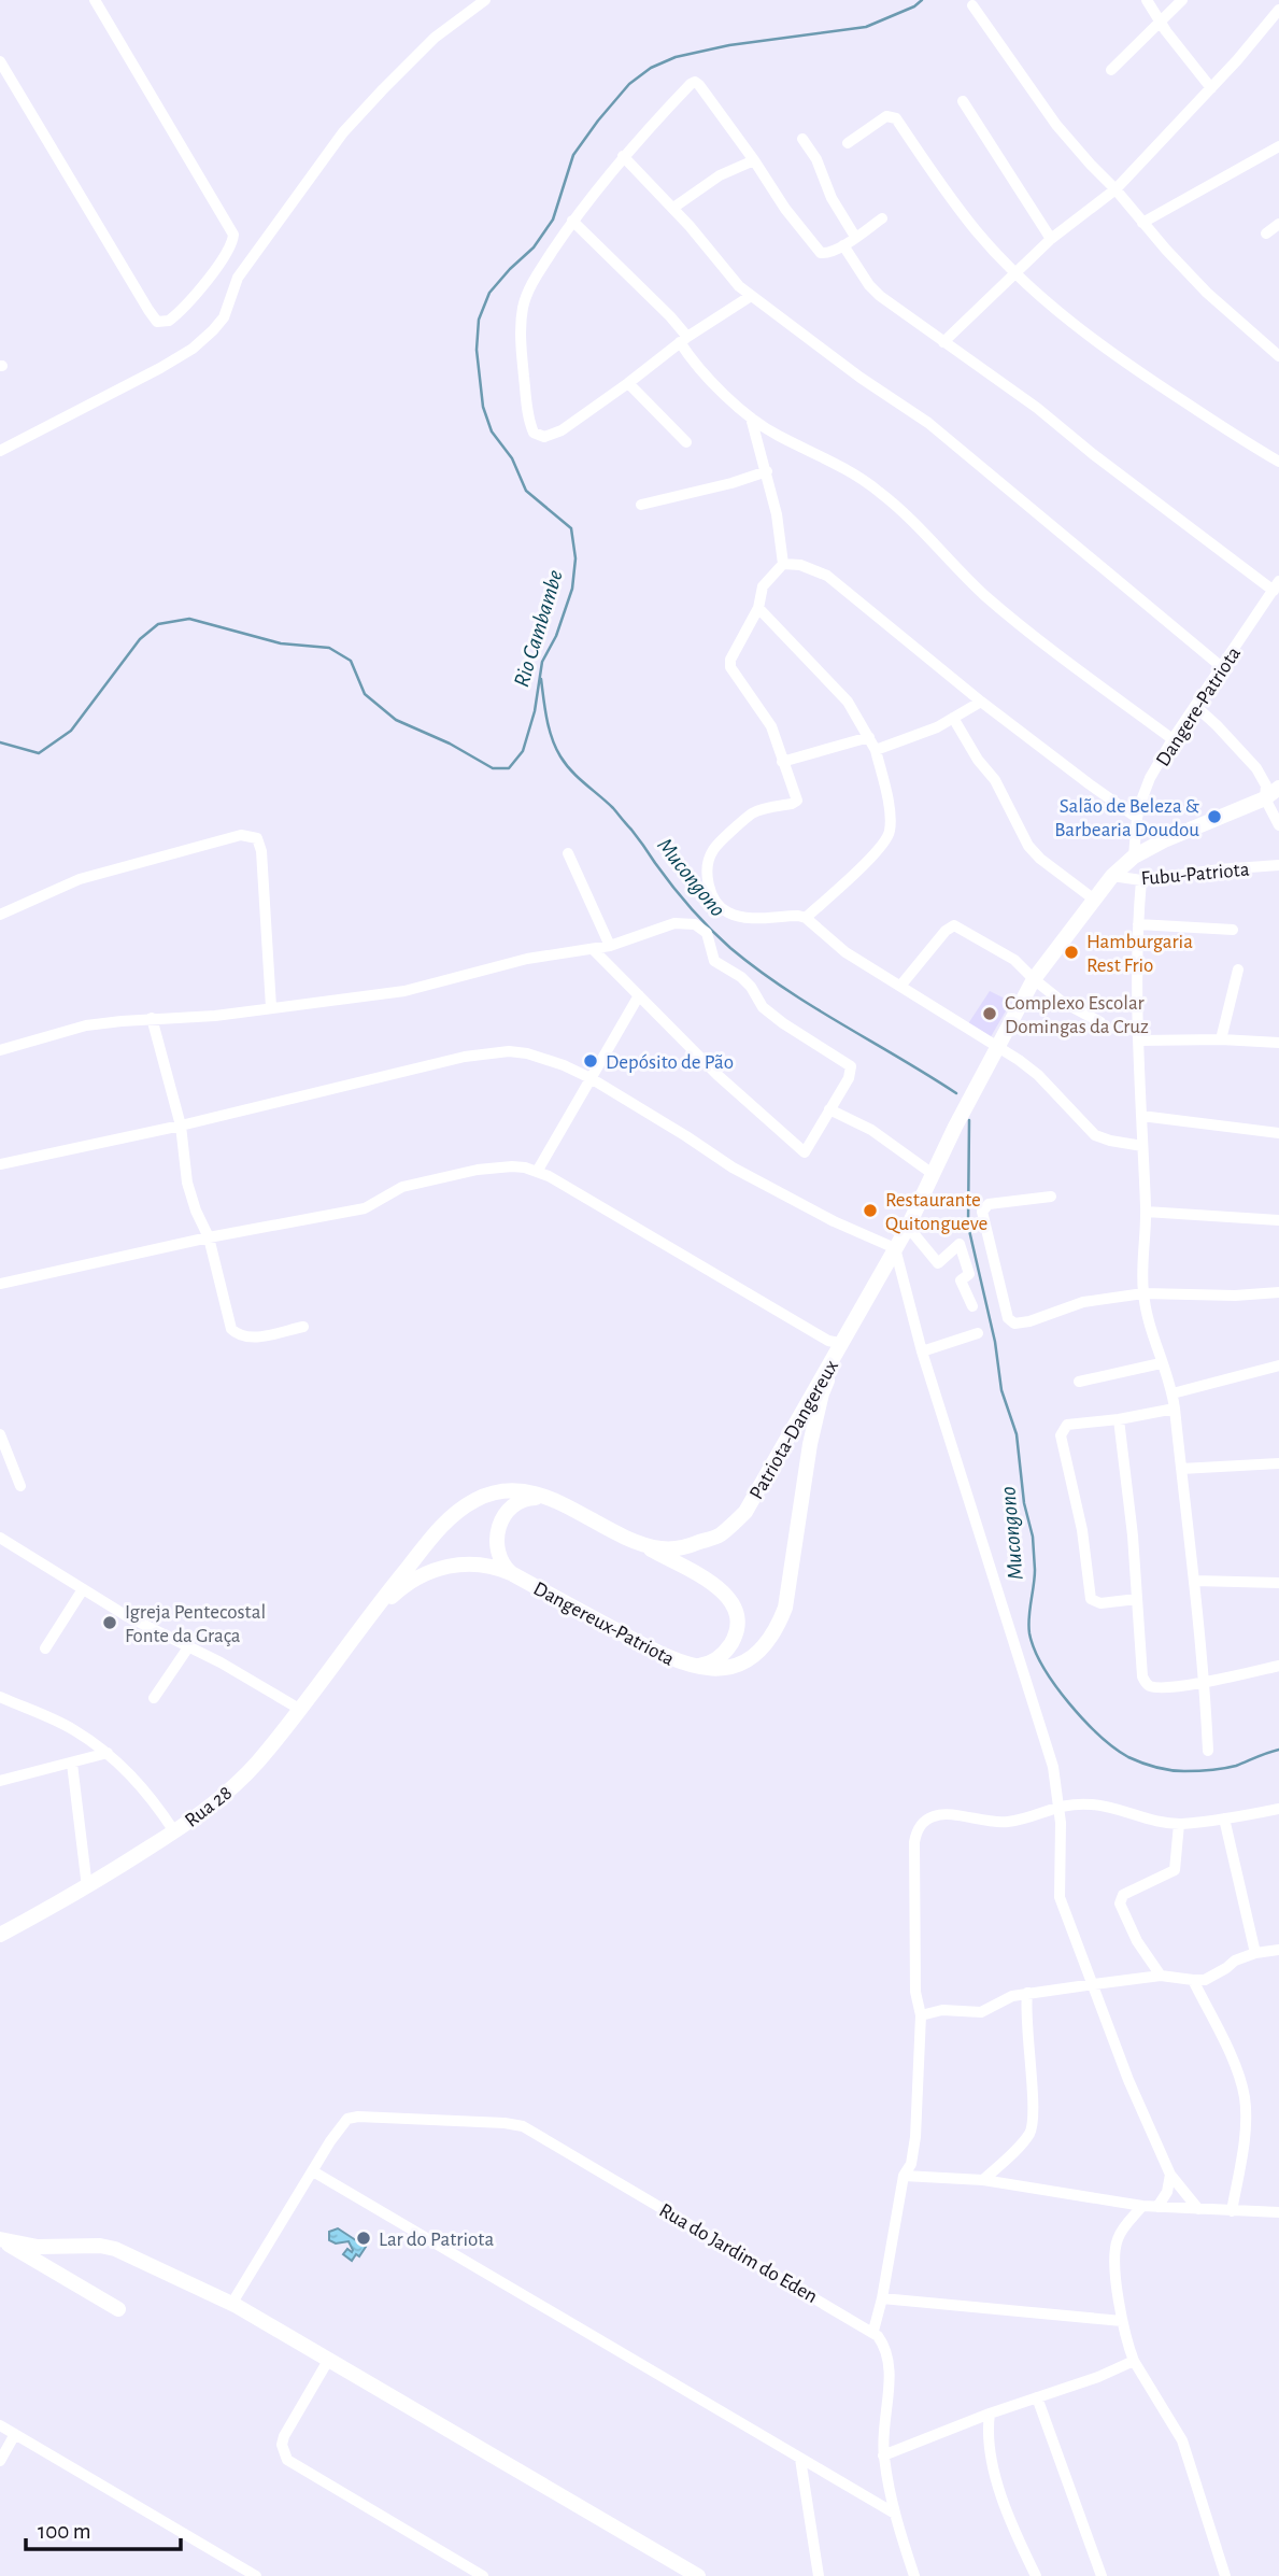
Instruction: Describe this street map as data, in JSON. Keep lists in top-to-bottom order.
{
  "streets": {
    "street": [
      "Dangere-Patriota",
      "Fubu-Patriota",
      "Patriota-Dangereux",
      "Dangereux-Patriota",
      "Rua 28",
      "Rua do Jardim do Eden"
    ]
  },
  "crossings": [
    ["Patriota-Dangereux", "Dangereux-Patriota"],
    ["Patriota-Dangereux", "Rua 28"],
    ["Dangereux-Patriota", "Rua 28"]
  ],
  "water": ["Rio Cambambe", "Mucongono"],
  "places": [
    "Salão de Beleza & Barbearia Doudou",
    "Hamburgaria Rest Frio",
    "Complexo Escolar Domingas da Cruz",
    "Depósito de Pão",
    "Restaurante Quitongueve",
    "Igreja Pentecostal Fonte da Graça",
    "Lar do Patriota"
  ],
  "scale_bar": "100 m"
}
